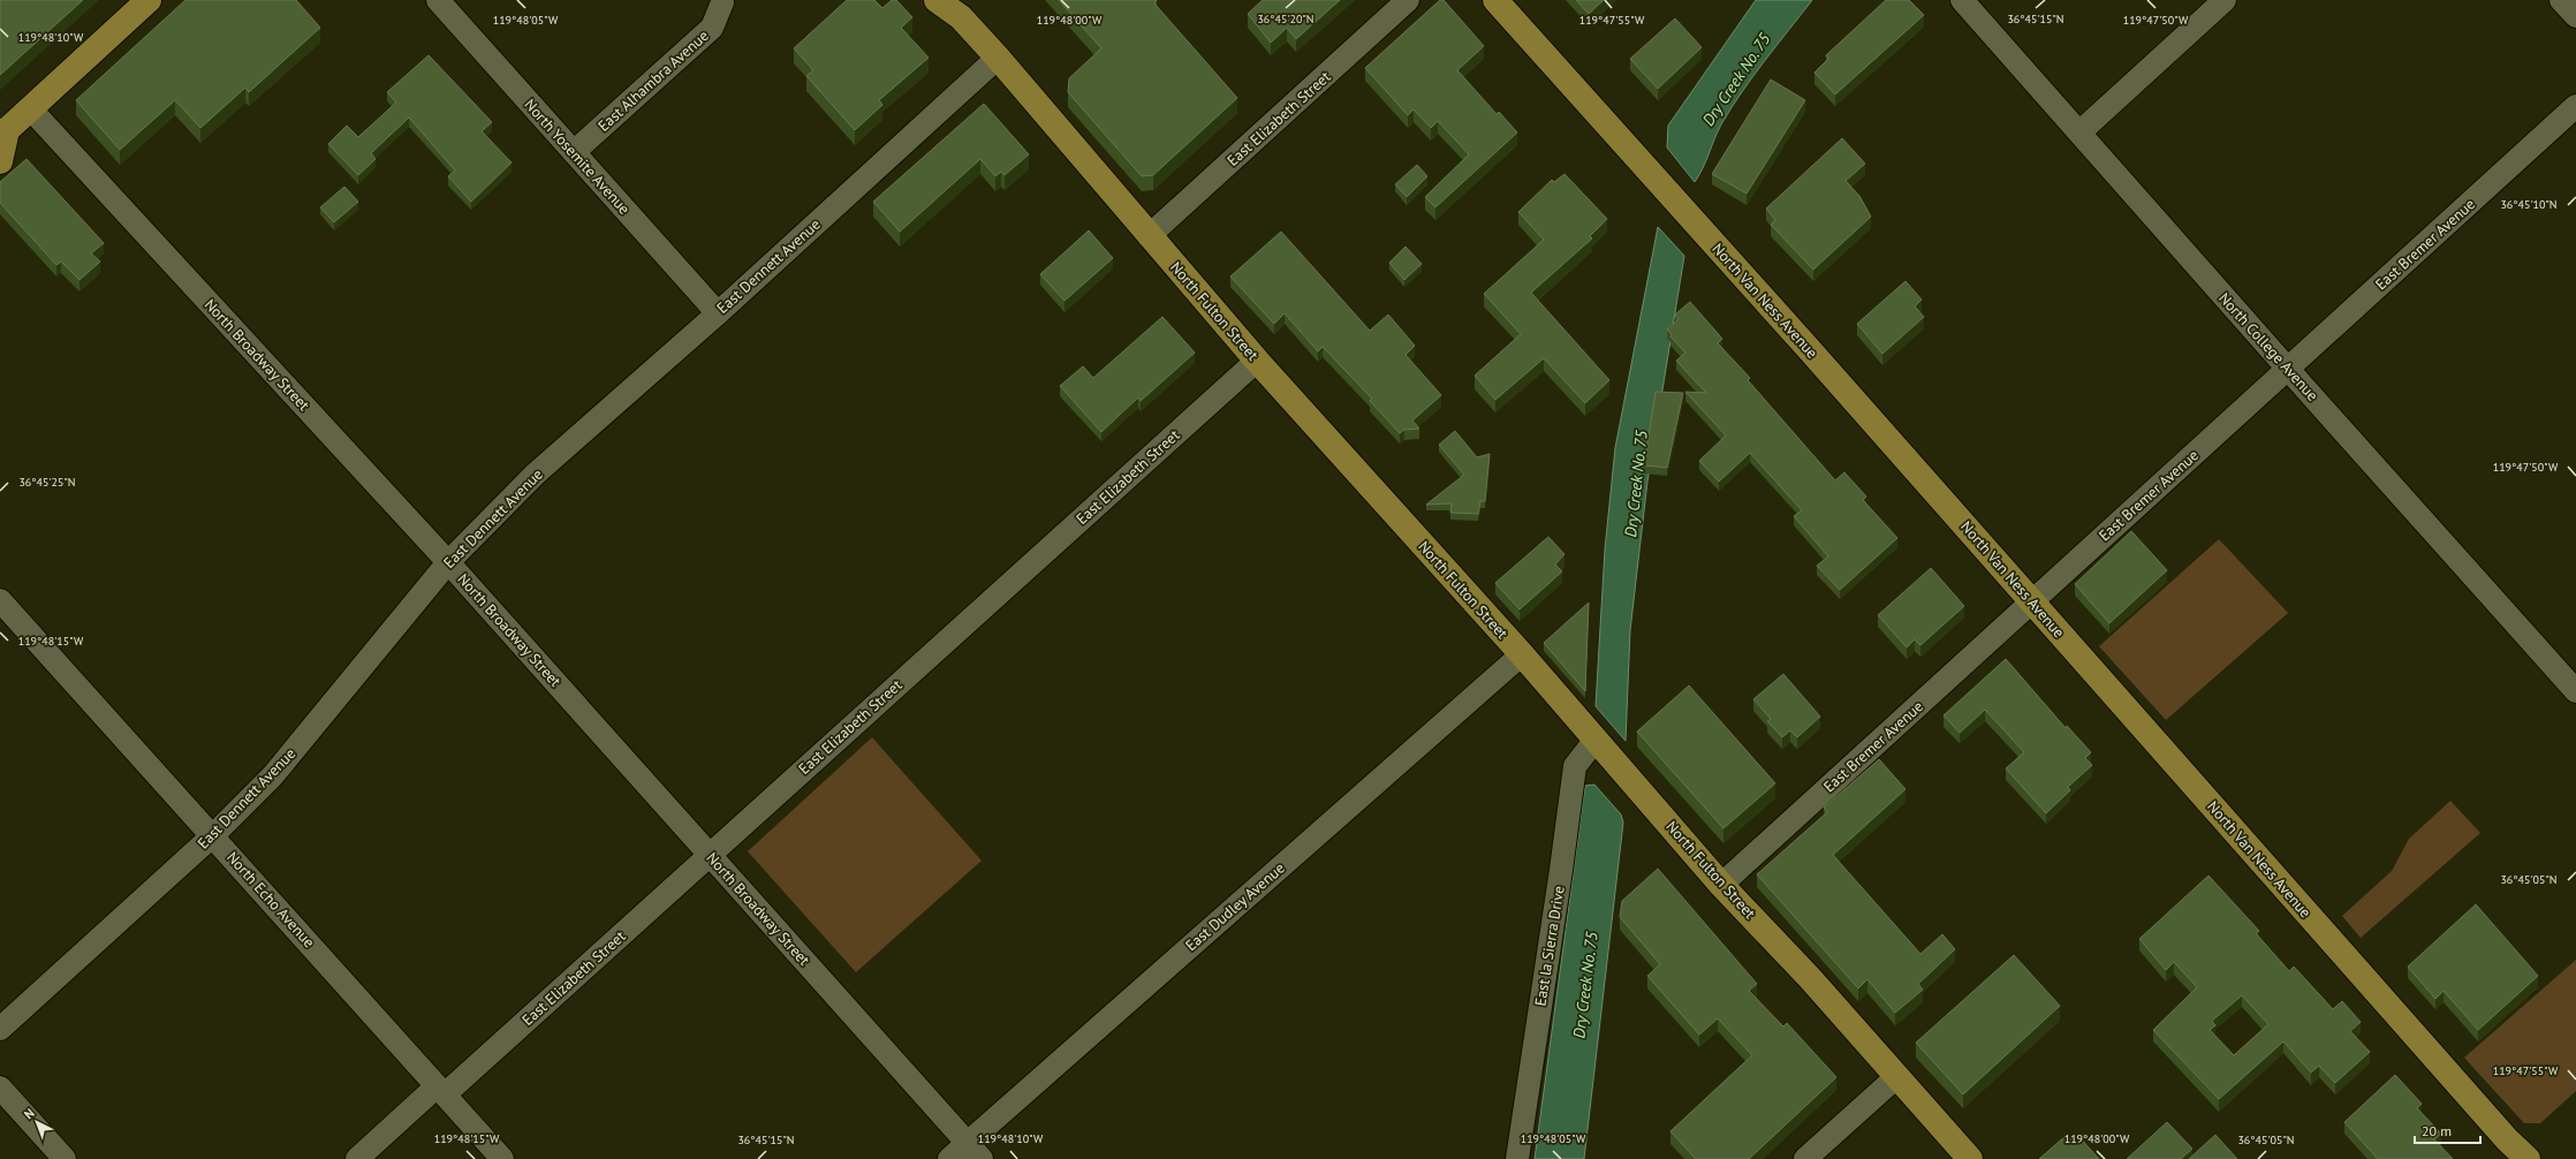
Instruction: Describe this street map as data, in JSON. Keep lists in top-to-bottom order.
{
  "streets": {
    "main road": ["North Van Ness Avenue", "North Fulton Street"],
    "street": [
      "East Alhambra Avenue",
      "East Elizabeth Street",
      "North Yosemite Avenue",
      "East Bremer Avenue",
      "East Dennett Avenue",
      "North College Avenue",
      "North Broadway Street",
      "North Echo Avenue",
      "East Dudley Avenue",
      "East la Sierra Drive"
    ]
  },
  "crossings": [
    ["East Alhambra Avenue", "North Yosemite Avenue"],
    ["East Elizabeth Street", "North Fulton Street"],
    ["East Elizabeth Street", "North Broadway Street"],
    ["East Elizabeth Street", "North Echo Avenue"],
    ["North Yosemite Avenue", "East Dennett Avenue"],
    ["East Bremer Avenue", "North Van Ness Avenue"],
    ["East Bremer Avenue", "North Fulton Street"],
    ["East Bremer Avenue", "North College Avenue"],
    ["East Dennett Avenue", "North Fulton Street"],
    ["East Dennett Avenue", "North Broadway Street"],
    ["East Dennett Avenue", "North Echo Avenue"],
    ["North Fulton Street", "East Dudley Avenue"],
    ["North Fulton Street", "East la Sierra Drive"],
    ["North Broadway Street", "East Dudley Avenue"]
  ],
  "water": ["Dry Creek No. 75"],
  "scale_bar": "20 m",
  "north": "top left",
  "coordinates": [
    "36°45'20\"N",
    "36°45'15\"N",
    "119°48'05\"W",
    "119°48'00\"W",
    "119°47'55\"W",
    "119°47'50\"W",
    "119°48'10\"W",
    "36°45'10\"N",
    "36°45'25\"N",
    "119°48'15\"W",
    "36°45'05\"N"
  ]
}
